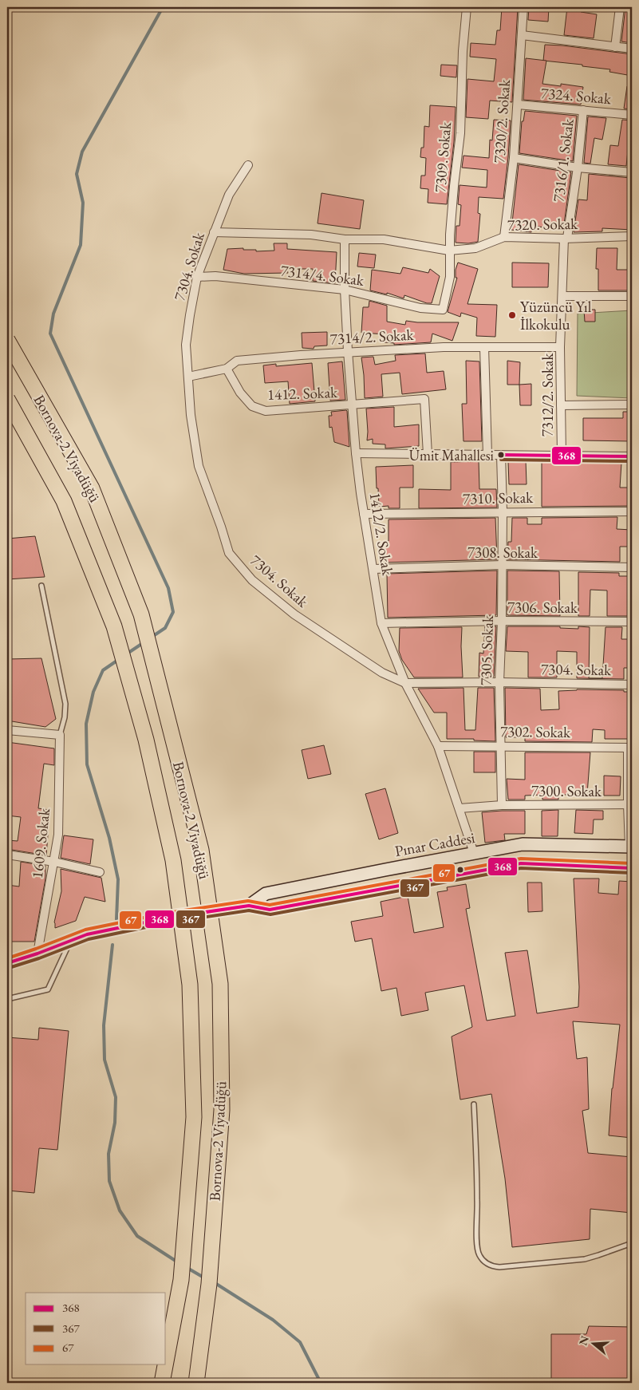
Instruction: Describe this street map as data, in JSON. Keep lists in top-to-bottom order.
{
  "streets": {
    "highway": ["Bornova-2 Viyadüğü"],
    "main road": ["Pınar Caddesi"],
    "street": [
      "7324. Sokak",
      "7320/2. Sokak",
      "7309. Sokak",
      "7316/1. Sokak",
      "7320. Sokak",
      "7304. Sokak",
      "7314/4. Sokak",
      "7314/2. Sokak",
      "1412. Sokak",
      "7312/2. Sokak",
      "7310. Sokak",
      "1412/2. Sokak",
      "7308. Sokak",
      "7306. Sokak",
      "7305. Sokak",
      "7302. Sokak",
      "7300. Sokak",
      "1609. Sokak"
    ]
  },
  "crossings": [
    ["7324. Sokak", "7320/2. Sokak"],
    ["7324. Sokak", "7316/1. Sokak"],
    ["7320/2. Sokak", "7320. Sokak"],
    ["7309. Sokak", "7320. Sokak"],
    ["7309. Sokak", "7314/4. Sokak"],
    ["7316/1. Sokak", "7320. Sokak"],
    ["7316/1. Sokak", "7312/2. Sokak"],
    ["7320. Sokak", "7312/2. Sokak"],
    ["7320. Sokak", "1412/2. Sokak"],
    ["7304. Sokak", "7314/4. Sokak"],
    ["7304. Sokak", "7314/2. Sokak"],
    ["7304. Sokak", "1412/2. Sokak"],
    ["7304. Sokak", "7305. Sokak"],
    ["7314/4. Sokak", "1412/2. Sokak"],
    ["7314/2. Sokak", "1412. Sokak"],
    ["7314/2. Sokak", "7312/2. Sokak"],
    ["7314/2. Sokak", "1412/2. Sokak"],
    ["1412. Sokak", "1412/2. Sokak"],
    ["7310. Sokak", "1412/2. Sokak"],
    ["7310. Sokak", "7305. Sokak"],
    ["1412/2. Sokak", "7308. Sokak"],
    ["1412/2. Sokak", "7306. Sokak"],
    ["1412/2. Sokak", "7302. Sokak"],
    ["1412/2. Sokak", "Pınar Caddesi"],
    ["7308. Sokak", "7305. Sokak"],
    ["7306. Sokak", "7305. Sokak"],
    ["7305. Sokak", "7302. Sokak"],
    ["7305. Sokak", "7300. Sokak"]
  ],
  "places": ["Yüzüncü Yıl İlkokulu", "Ümit Mahallesi"],
  "lines": ["transit line 368", "transit line 367", "transit line 67"],
  "legend": ["368", "367", "67"],
  "north": "left"
}
